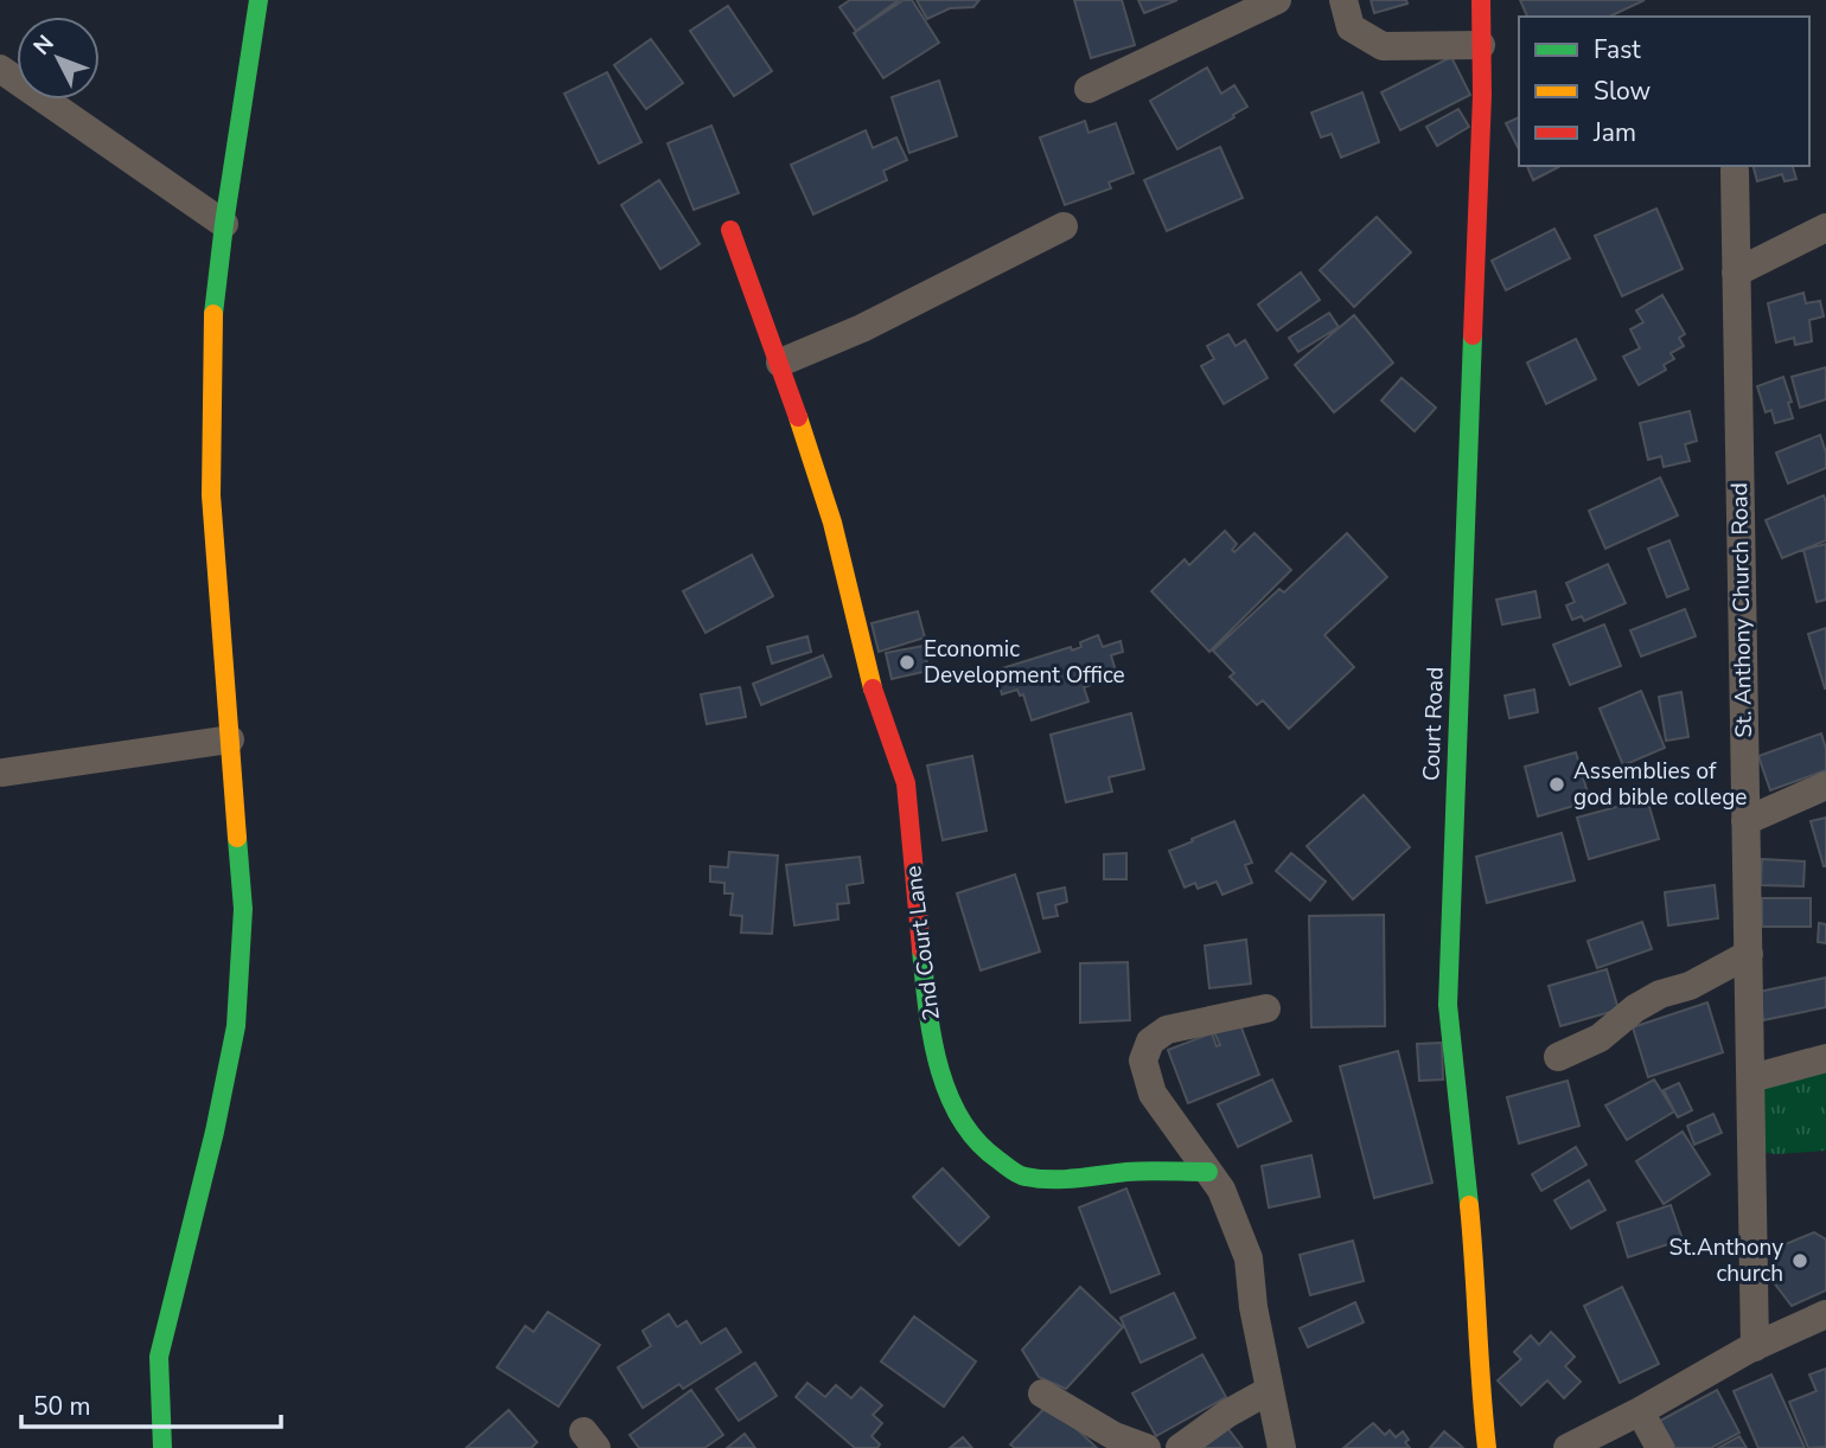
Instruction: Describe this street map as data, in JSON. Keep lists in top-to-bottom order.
{
  "streets": {
    "street": ["St. Anthony Church Road", "Court Road", "2nd Court Lane"]
  },
  "places": ["Economic Development Office", "Assemblies of god bible college", "St.Anthony church"],
  "legend": ["Fast", "Slow", "Jam"],
  "scale_bar": "50 m",
  "north": "top left"
}
